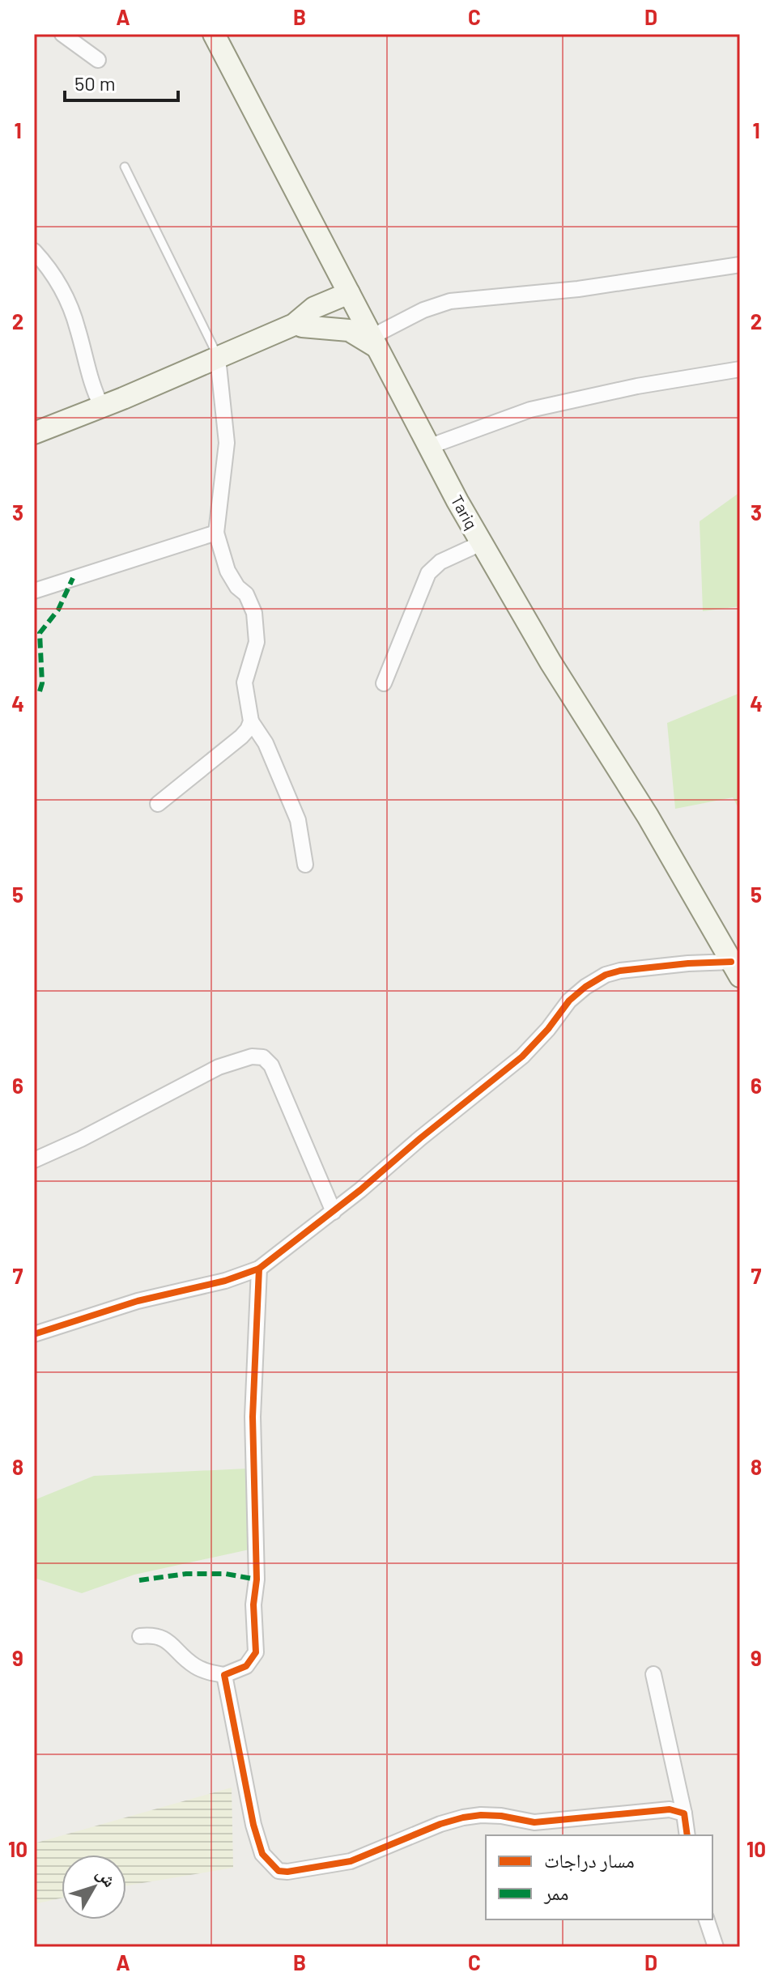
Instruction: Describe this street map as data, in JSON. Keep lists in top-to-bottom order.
{
  "streets": {
    "main road": ["Tariq"]
  },
  "legend": ["مسار دراجات", "ممر"],
  "scale_bar": "50 m",
  "north": "top right",
  "grid": {
    "columns": [
      "A",
      "B",
      "C",
      "D"
    ],
    "rows": [
      "1",
      "2",
      "3",
      "4",
      "5",
      "6",
      "7",
      "8",
      "9",
      "10"
    ]
  }
}
